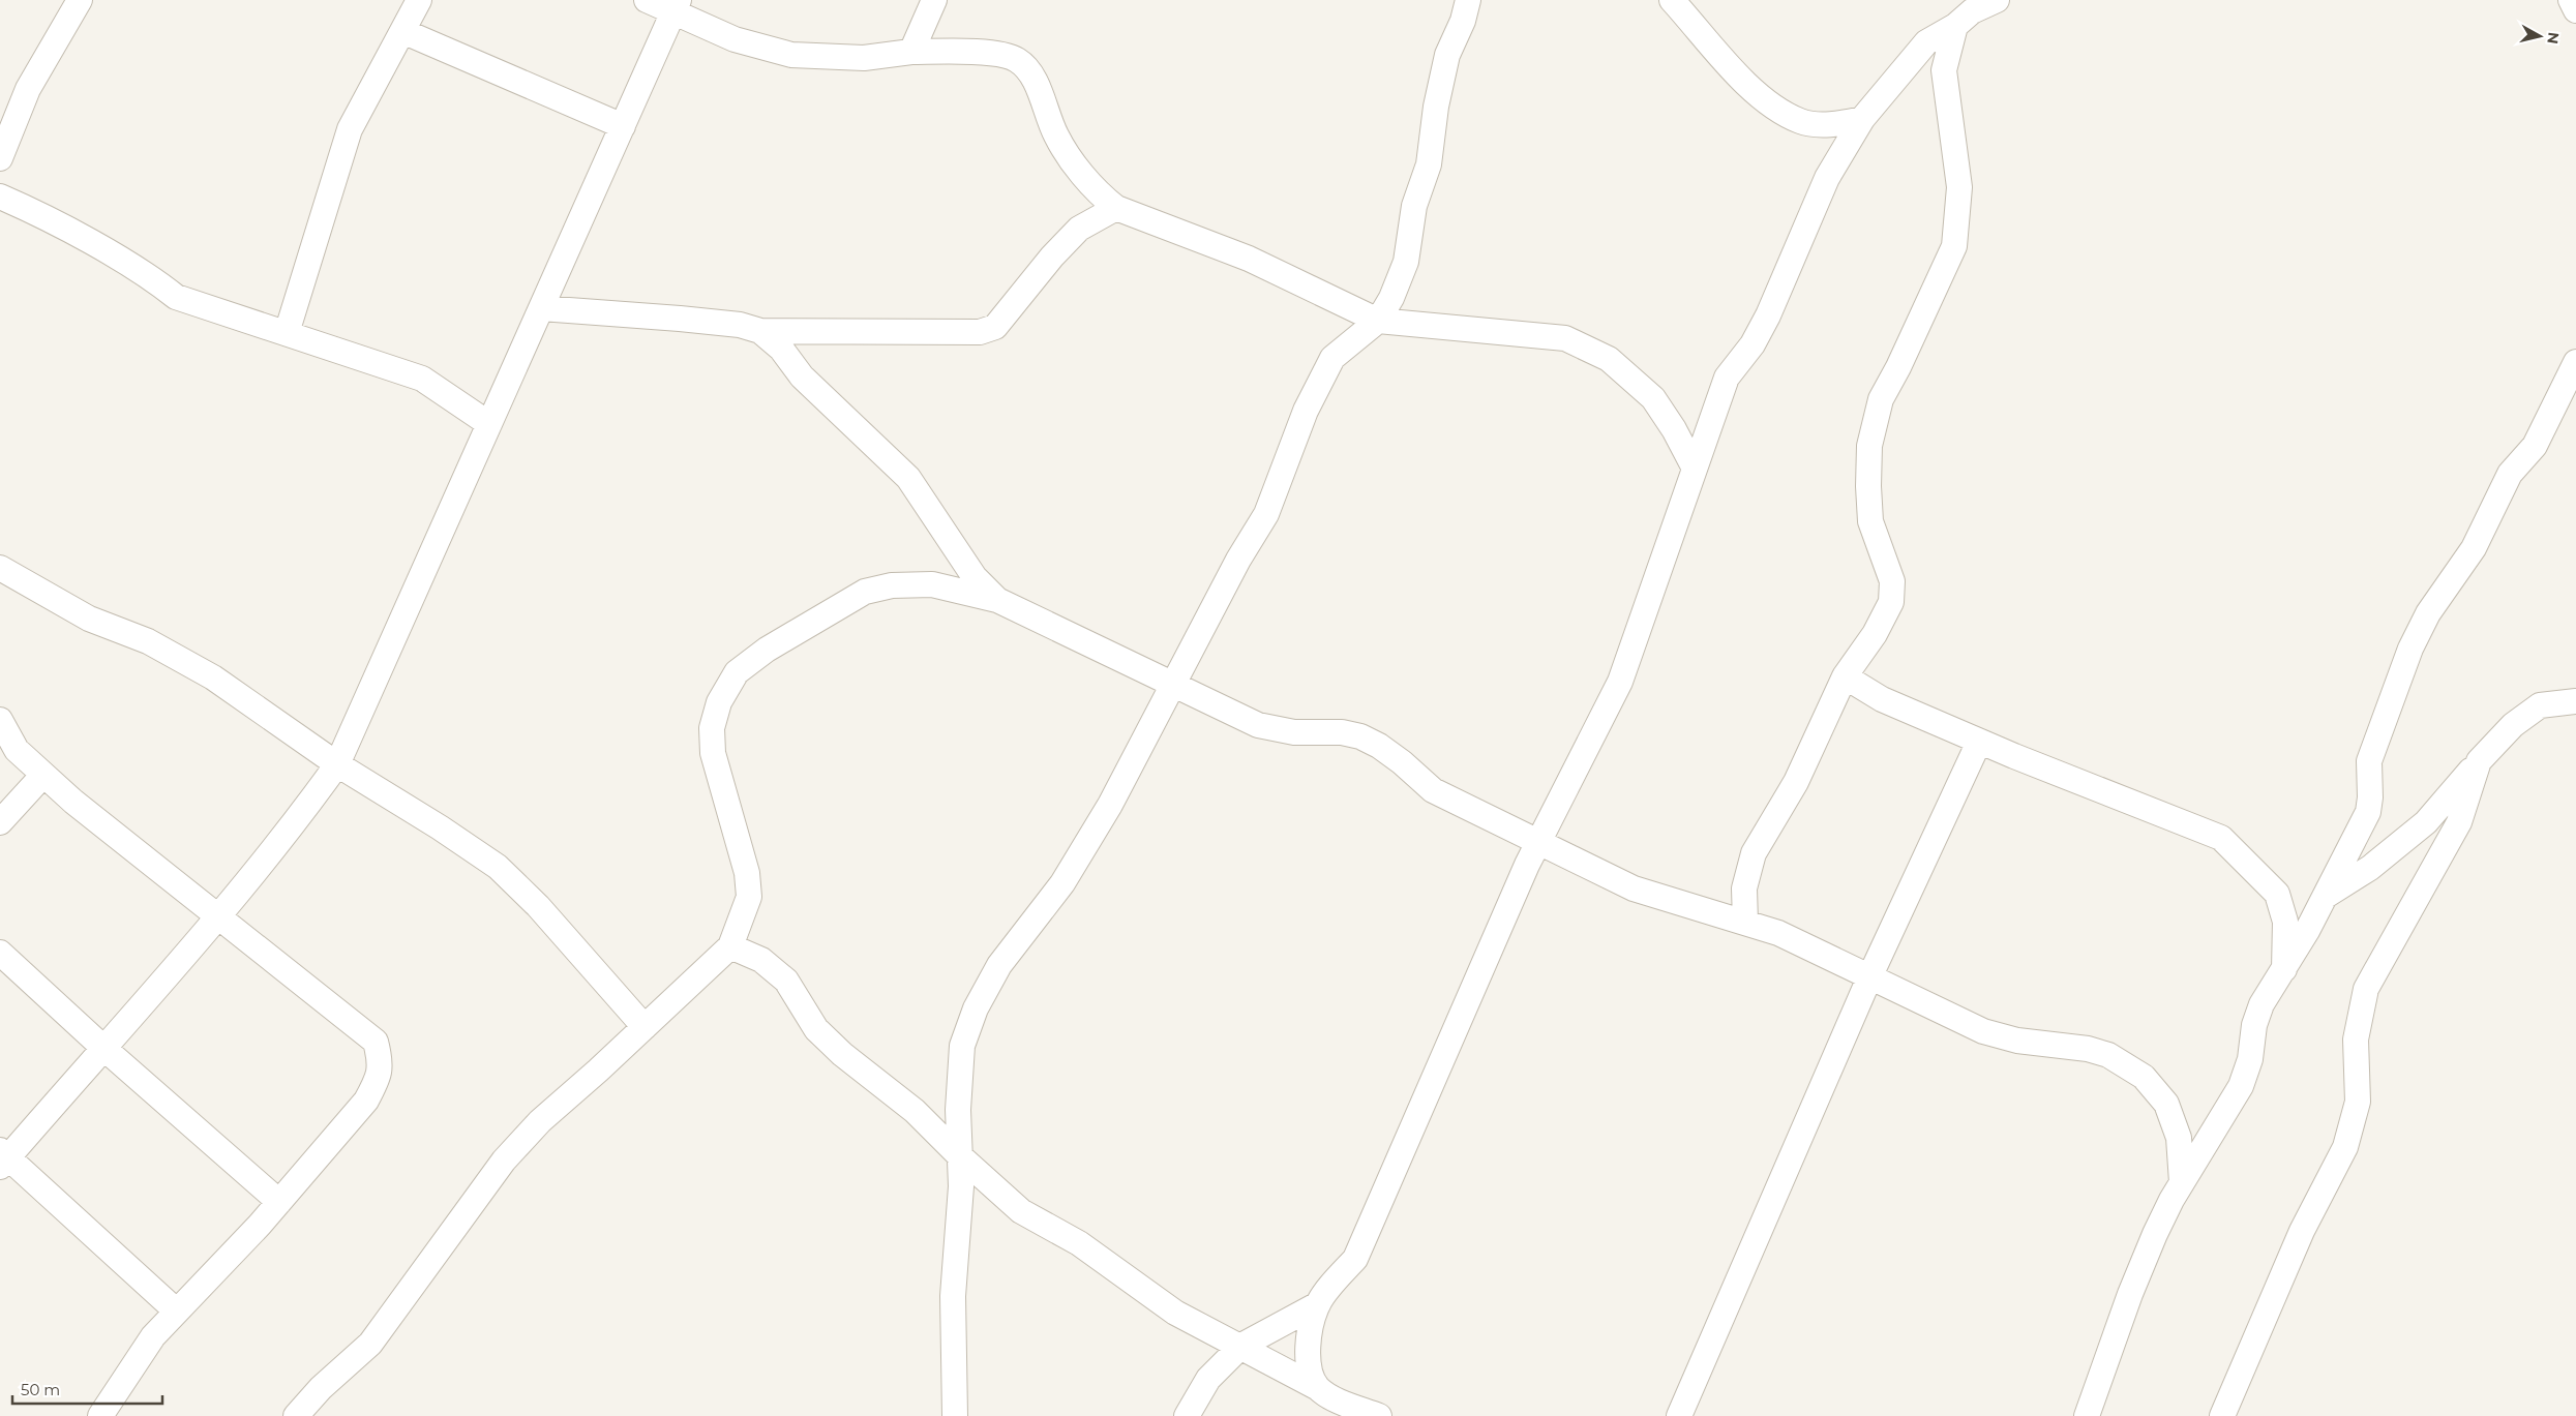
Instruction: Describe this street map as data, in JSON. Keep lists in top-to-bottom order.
{
  "scale_bar": "50 m",
  "north": "right"
}
